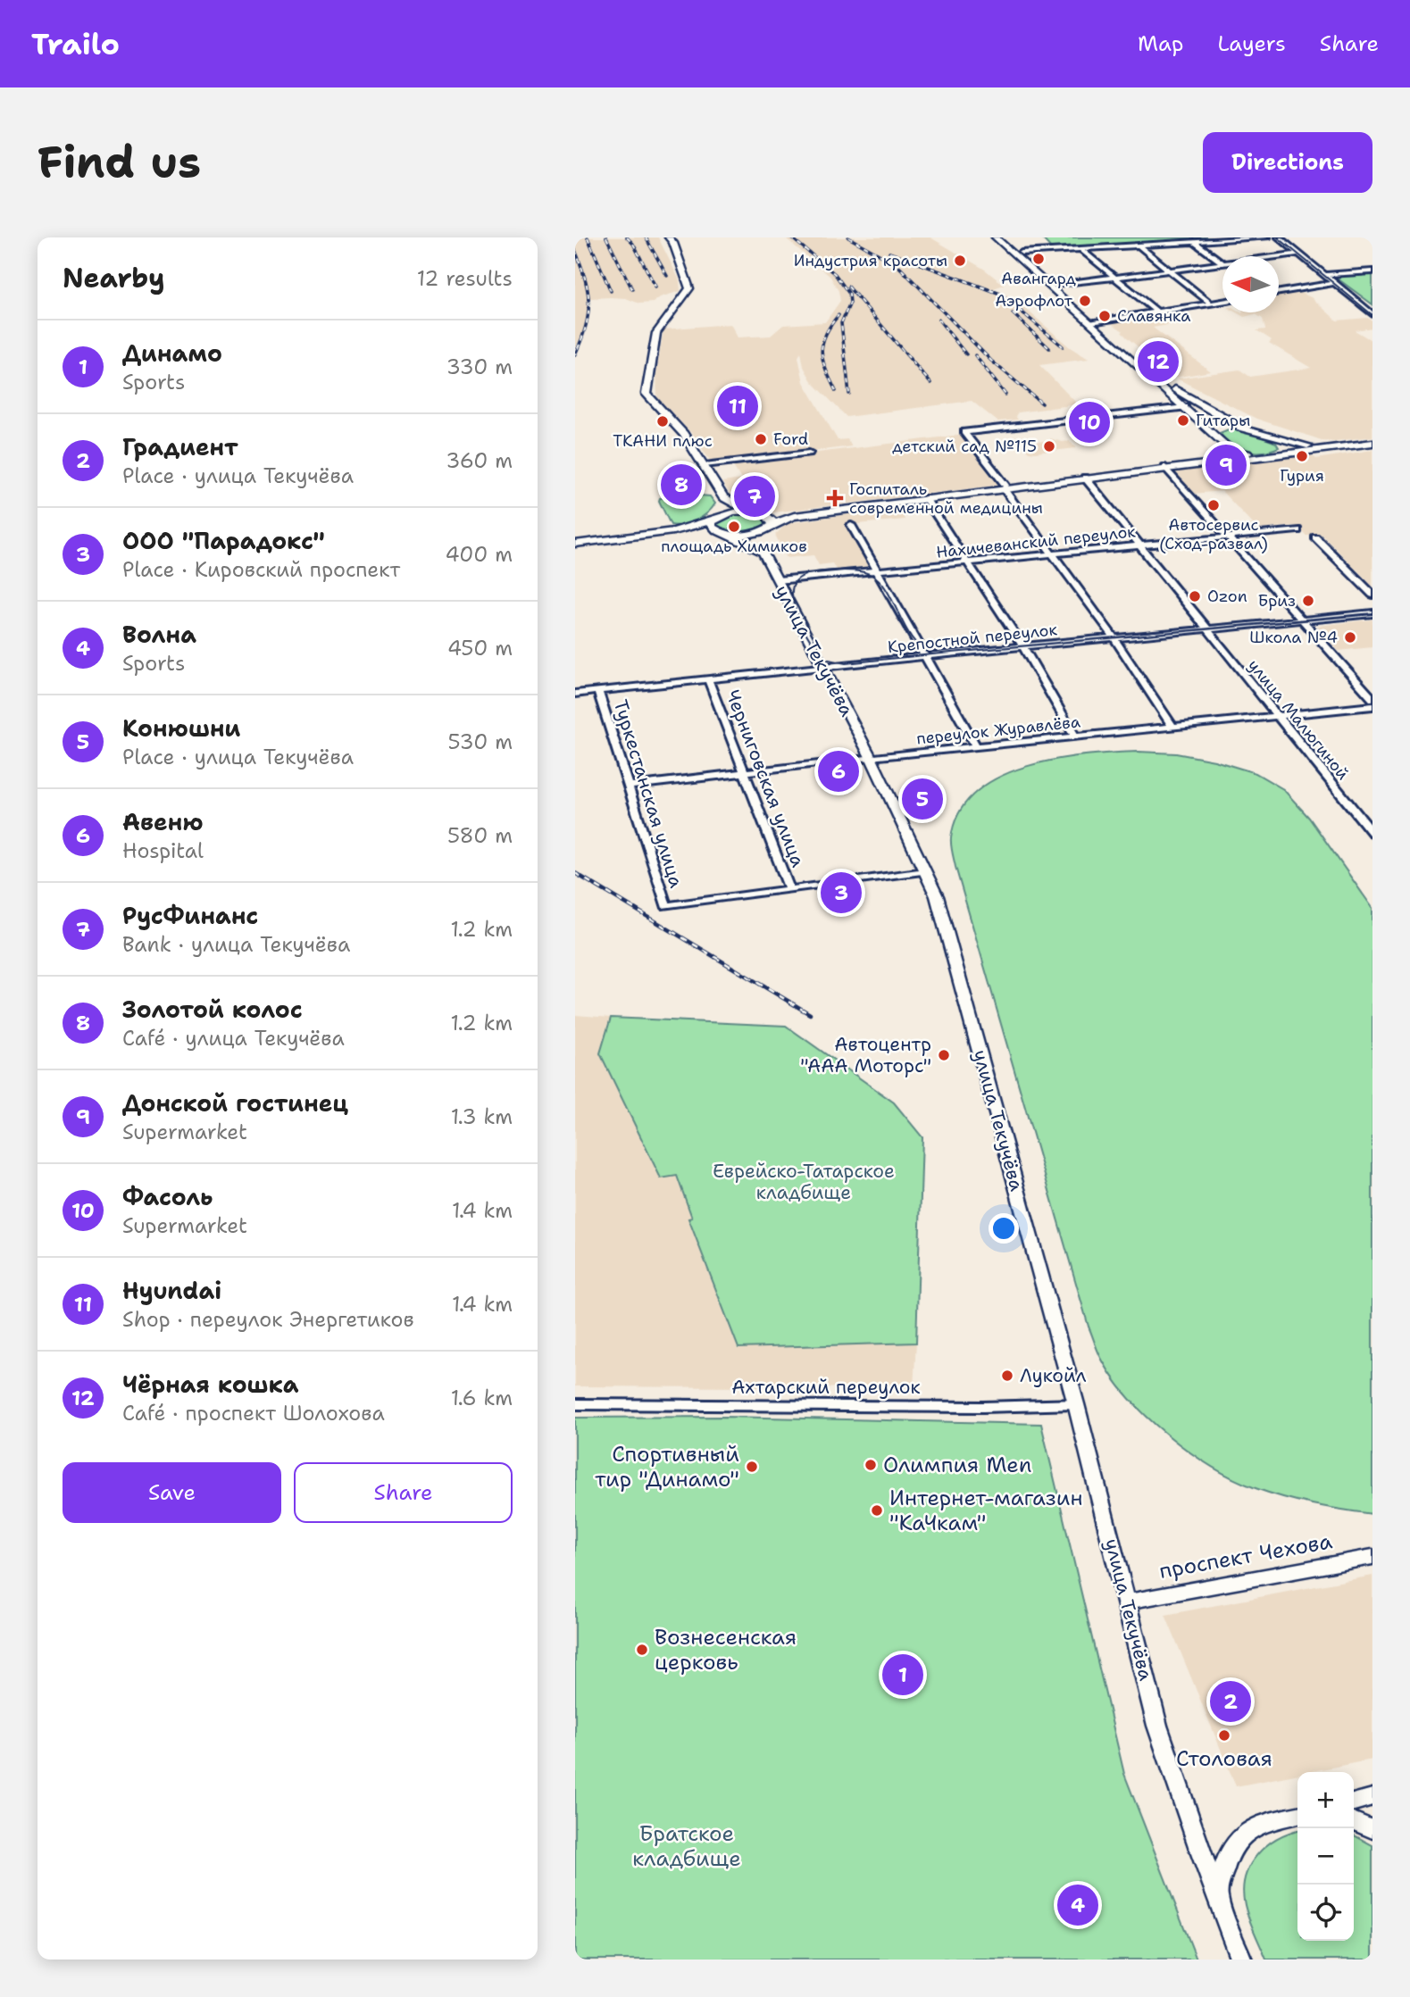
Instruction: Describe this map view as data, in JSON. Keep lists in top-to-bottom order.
{
  "streets": {
    "main road": ["улица Текучёва", "проспект Чехова"],
    "street": [
      "Нахичеванский переулок",
      "Крепостной переулок",
      "улица Малюгиной",
      "переулок Журавлёва",
      "Черниговская улица",
      "Туркестанская улица",
      "Ахтарский переулок"
    ]
  },
  "crossings": [
    ["Нахичеванский переулок", "улица Текучёва"],
    ["Нахичеванский переулок", "улица Малюгиной"],
    ["Крепостной переулок", "улица Текучёва"],
    ["Крепостной переулок", "улица Малюгиной"],
    ["Крепостной переулок", "Черниговская улица"],
    ["Крепостной переулок", "Туркестанская улица"],
    ["улица Текучёва", "переулок Журавлёва"],
    ["улица Текучёва", "Ахтарский переулок"],
    ["улица Текучёва", "проспект Чехова"],
    ["улица Малюгиной", "переулок Журавлёва"],
    ["переулок Журавлёва", "Черниговская улица"],
    ["переулок Журавлёва", "Туркестанская улица"],
    ["Черниговская улица", "Туркестанская улица"]
  ],
  "parks": ["Еврейско-Татарское кладбище", "Братское кладбище"],
  "places": {
    "other": [
      "Авангард",
      "Индустрия красоты",
      "Аэрофлот",
      "Славянка",
      "Гитары",
      "ТКАНИ плюс",
      "Ford",
      "детский сад №115",
      "Гурия",
      "Автосервис (Сход-развал)",
      "площадь Химиков",
      "Ozon",
      "Бриз",
      "Школа №4",
      "Автоцентр \"ААА Моторс\"",
      "Лукойл",
      "Олимпия Men",
      "Спортивный тир \"Динамо\"",
      "Интернет-магазин \"КаЧкам\"",
      "Вознесенская церковь",
      "Столовая"
    ],
    "health": ["Госпиталь современной медицины"]
  },
  "north": "left",
  "page": {
    "header": "Trailo",
    "nav": ["Map", "Layers", "Share"],
    "buttons": [
      "Directions",
      ["Save", "Share"]
    ],
    "title": "Find us",
    "heading": ["Nearby", "12 results"],
    "list": [
      {
        "mark": "1",
        "name": "Динамо",
        "note": "Sports",
        "value": "330 m"
      },
      {
        "mark": "2",
        "name": "Градиент",
        "note": "Place · улица Текучёва",
        "value": "360 m"
      },
      {
        "mark": "3",
        "name": "ООО \"Парадокс\"",
        "note": "Place · Кировский проспект",
        "value": "400 m"
      },
      {
        "mark": "4",
        "name": "Волна",
        "note": "Sports",
        "value": "450 m"
      },
      {
        "mark": "5",
        "name": "Конюшни",
        "note": "Place · улица Текучёва",
        "value": "530 m"
      },
      {
        "mark": "6",
        "name": "Авеню",
        "note": "Hospital",
        "value": "580 m"
      },
      {
        "mark": "7",
        "name": "РусФинанс",
        "note": "Bank · улица Текучёва",
        "value": "1.2 km"
      },
      {
        "mark": "8",
        "name": "Золотой колос",
        "note": "Café · улица Текучёва",
        "value": "1.2 km"
      },
      {
        "mark": "9",
        "name": "Донской гостинец",
        "note": "Supermarket",
        "value": "1.3 km"
      },
      {
        "mark": "10",
        "name": "Фасоль",
        "note": "Supermarket",
        "value": "1.4 km"
      },
      {
        "mark": "11",
        "name": "Hyundai",
        "note": "Shop · переулок Энергетиков",
        "value": "1.4 km"
      },
      {
        "mark": "12",
        "name": "Чёрная кошка",
        "note": "Café · проспект Шолохова",
        "value": "1.6 km"
      }
    ],
    "pins": [
      "12",
      "11",
      "10",
      "9",
      "8",
      "7",
      "6",
      "5",
      "3",
      "1",
      "2",
      "4"
    ],
    "map_buttons": ["+", "−"]
  }
}
